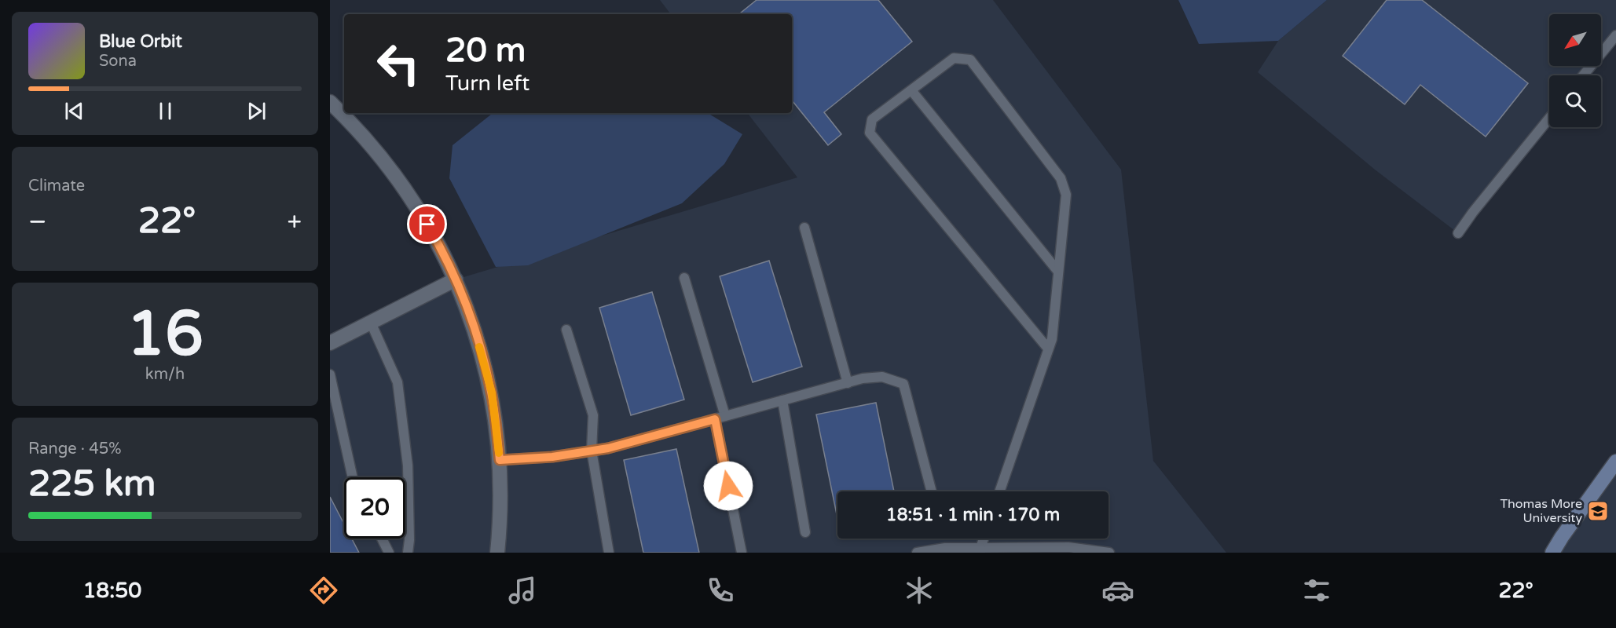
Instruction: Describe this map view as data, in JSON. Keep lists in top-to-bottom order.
{
  "places": {
    "school or university": ["Thomas More University"]
  },
  "north": "bottom left",
  "page": {
    "turn": ["20 m", "Turn left"],
    "song": ["Blue Orbit", "Sona"],
    "tile": [
      "Climate",
      ["16", "km/h"],
      ["Range · 45%", "225 km"]
    ],
    "heat": ["−", "22°", "+"],
    "limit": "20",
    "trip": "18:51 · 1 min · 170 m",
    "tabs": ["18:50", "22°"]
  }
}
